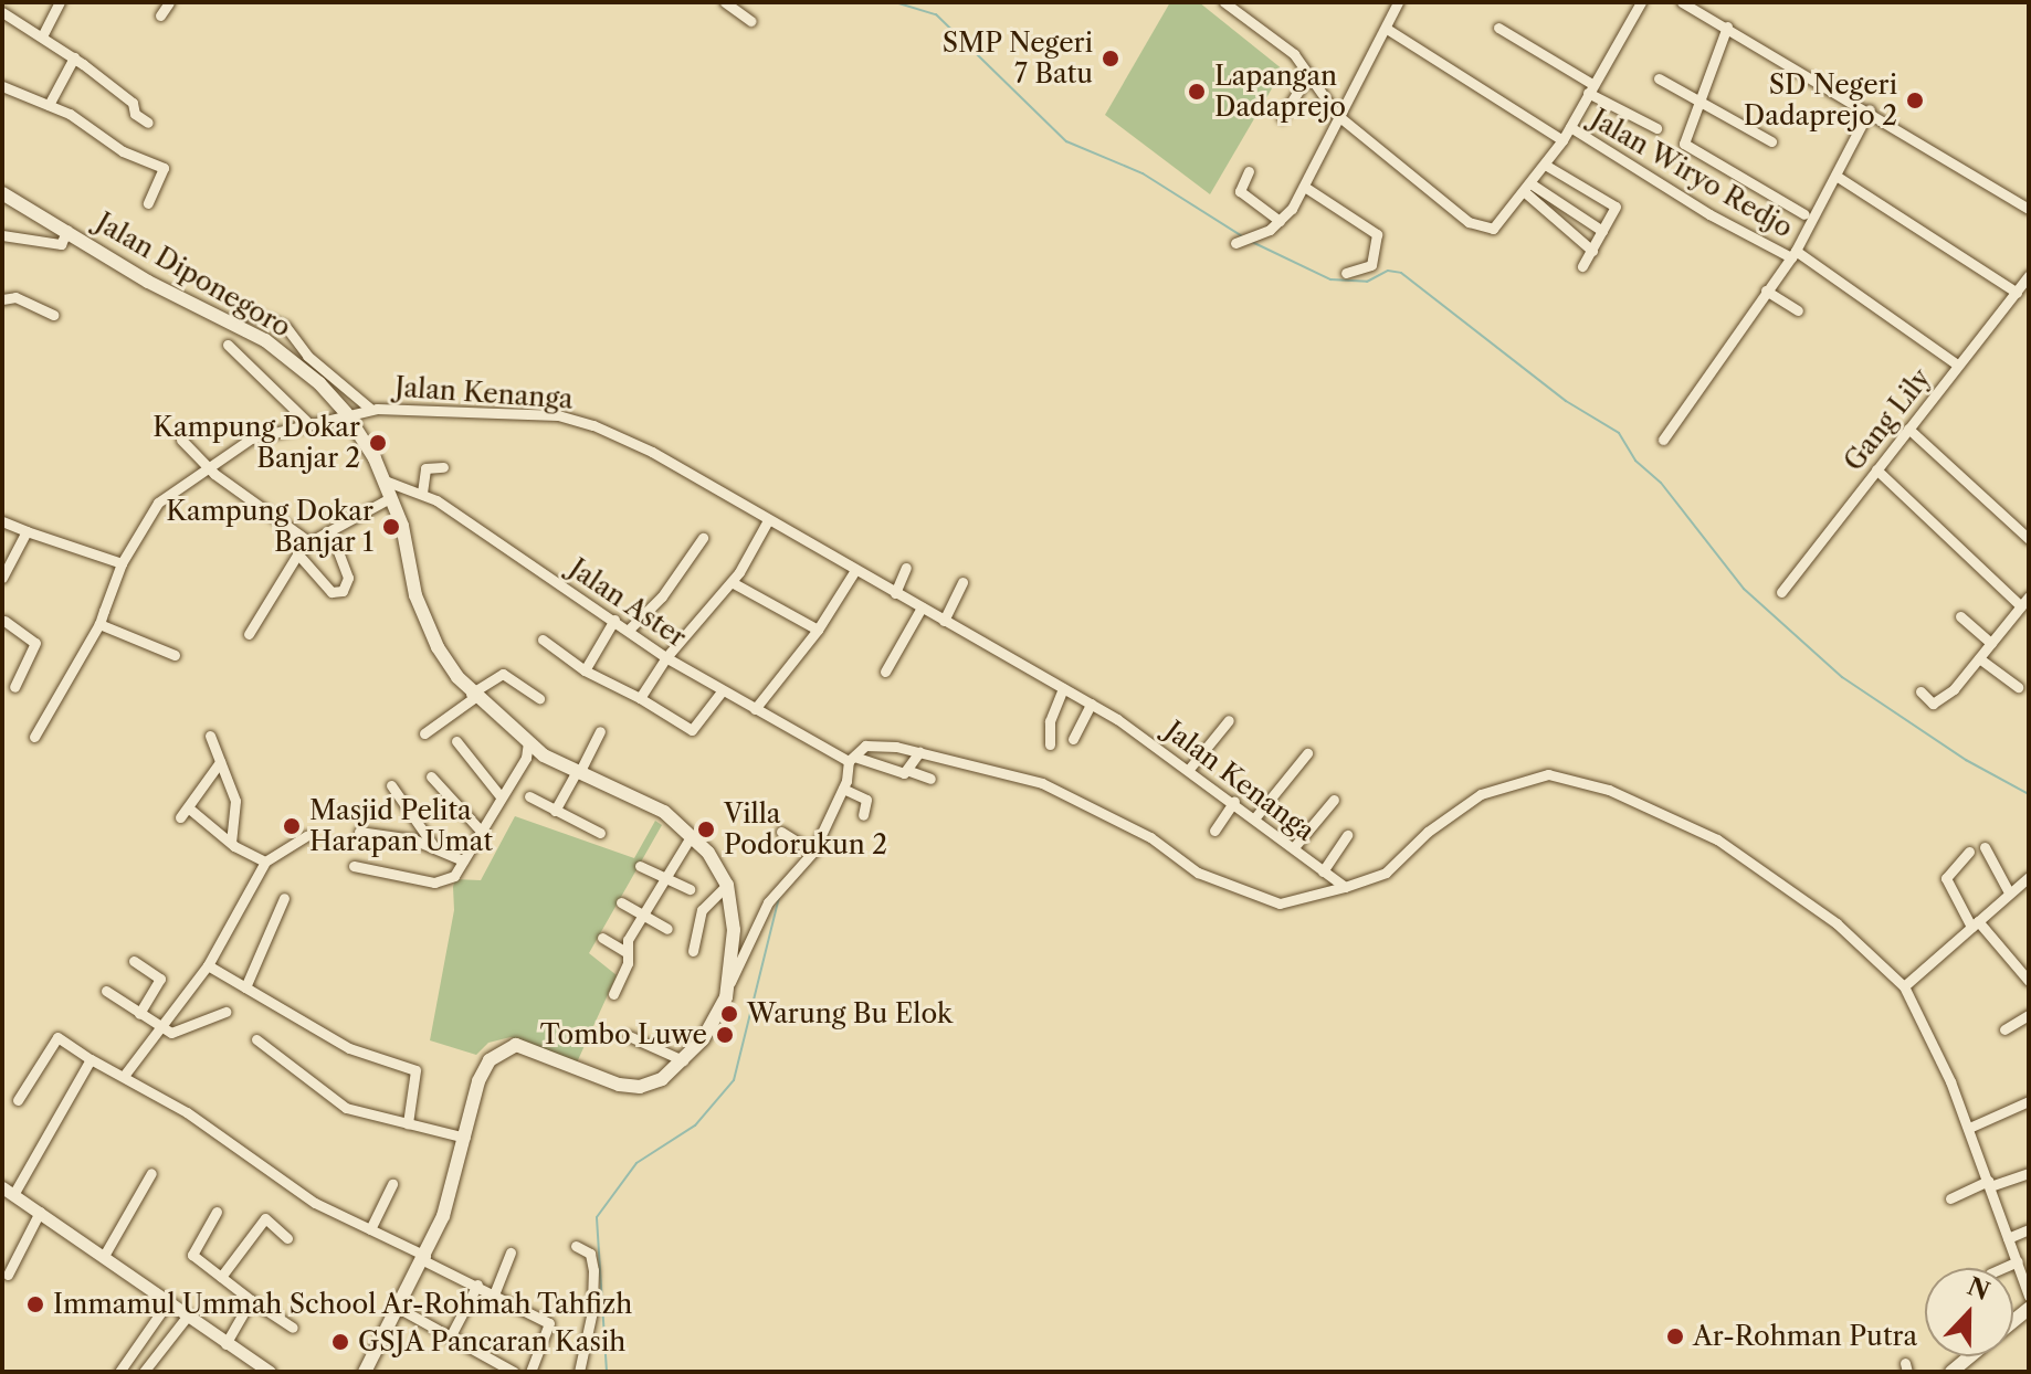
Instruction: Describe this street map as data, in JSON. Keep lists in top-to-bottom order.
{
  "streets": {
    "main road": ["Jalan Diponegoro"],
    "street": [
      "Jalan Wiryo Redjo",
      "Jalan Kenanga",
      "Gang Lily",
      "Jalan Aster"
    ]
  },
  "crossings": [
    ["Jalan Wiryo Redjo", "Gang Lily"],
    ["Jalan Diponegoro", "Jalan Kenanga"],
    ["Jalan Diponegoro", "Jalan Aster"]
  ],
  "places": [
    "SMP Negeri 7 Batu",
    "Lapangan Dadaprejo",
    "SD Negeri Dadaprejo 2",
    "Kampung Dokar Banjar 2",
    "Kampung Dokar Banjar 1",
    "Masjid Pelita Harapan Umat",
    "Villa Podorukun 2",
    "Warung Bu Elok",
    "Tombo Luwe",
    "Immamul Ummah School Ar-Rohmah Tahfizh",
    "Ar-Rohman Putra",
    "GSJA Pancaran Kasih"
  ],
  "north": "top"
}
